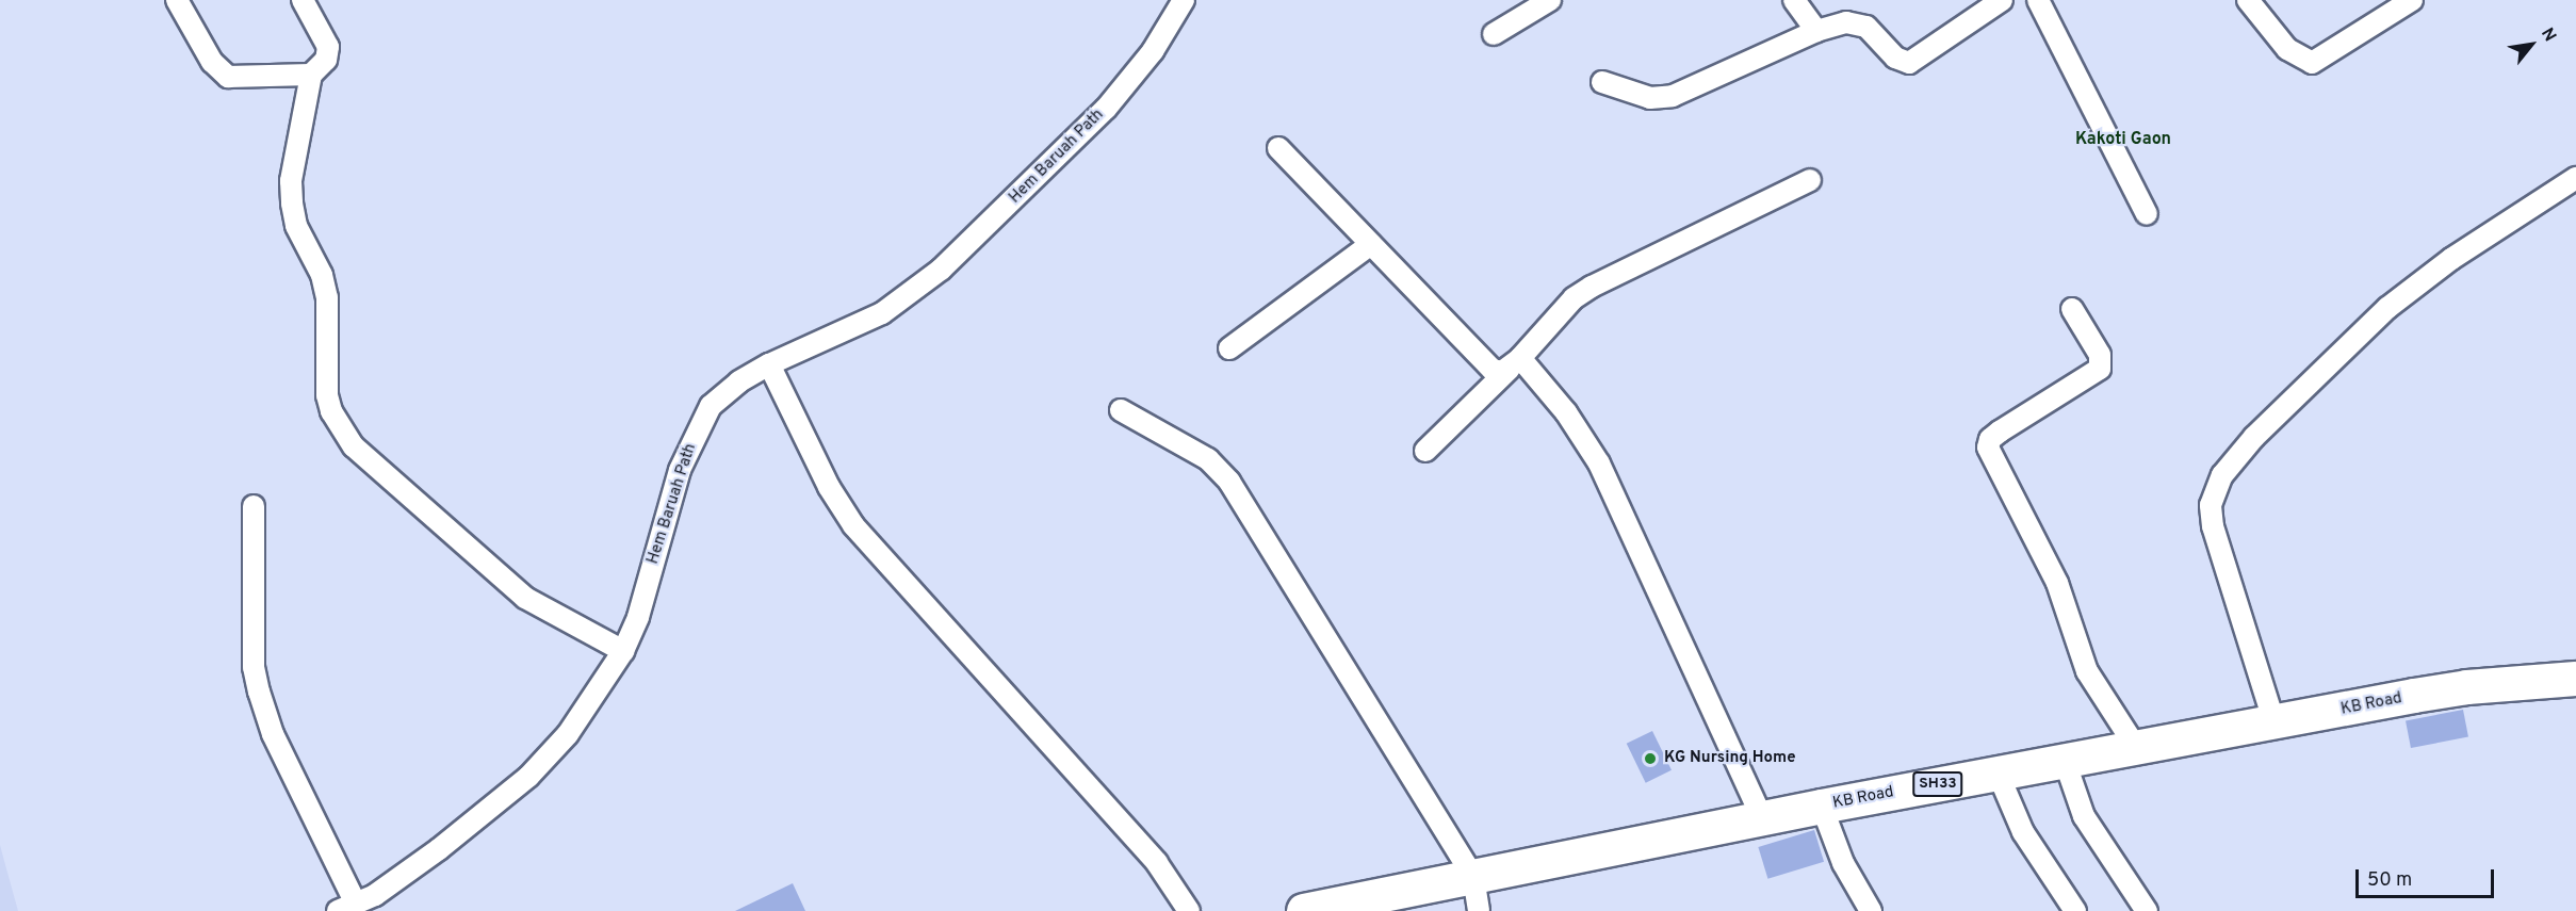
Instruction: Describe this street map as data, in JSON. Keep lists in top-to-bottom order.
{
  "streets": {
    "main road": ["KB Road", "SH33"],
    "street": ["Hem Baruah Path"]
  },
  "districts": ["Kakoti Gaon"],
  "places": ["KG Nursing Home"],
  "scale_bar": "50 m",
  "north": "top right"
}
